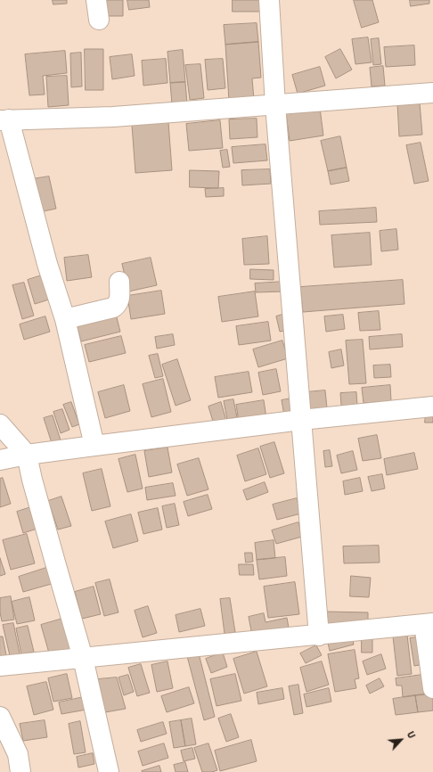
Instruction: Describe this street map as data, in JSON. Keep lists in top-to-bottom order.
{
  "north": "top right"
}
